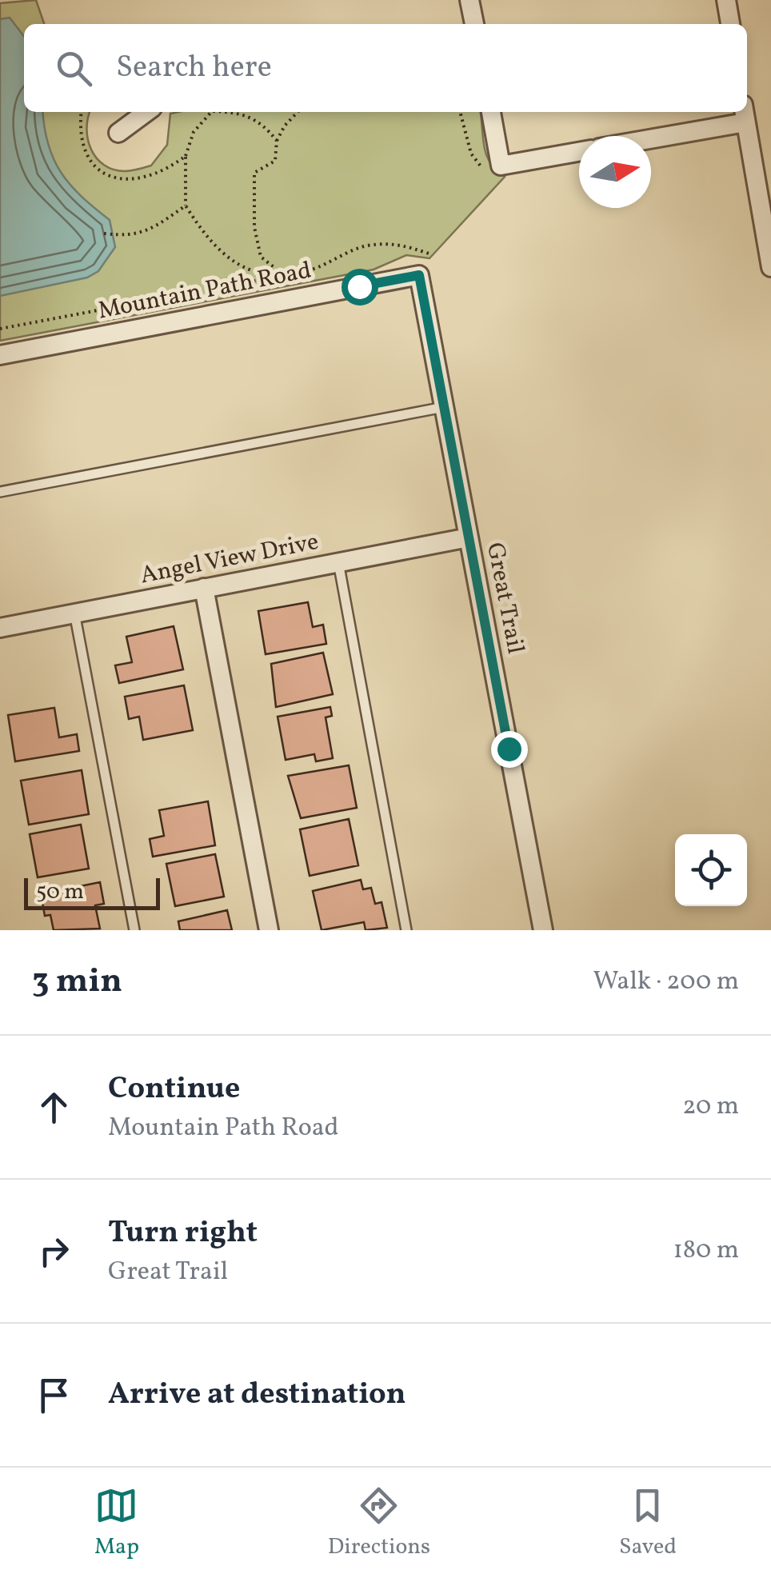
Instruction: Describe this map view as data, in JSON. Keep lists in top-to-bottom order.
{
  "streets": {
    "street": ["Mountain Path Road", "Angel View Drive", "Great Trail"]
  },
  "crossings": [
    ["Mountain Path Road", "Great Trail"],
    ["Angel View Drive", "Great Trail"]
  ],
  "scale_bar": "50 m",
  "north": "right",
  "page": {
    "search": "Search here",
    "scale": "50 m",
    "heading": ["3 min", "Walk · 200 m"],
    "list": [
      ["Continue", "Mountain Path Road", "20 m"],
      ["Turn right", "Great Trail", "180 m"],
      "Arrive at destination"
    ],
    "nav": ["Map", "Directions", "Saved"]
  }
}
